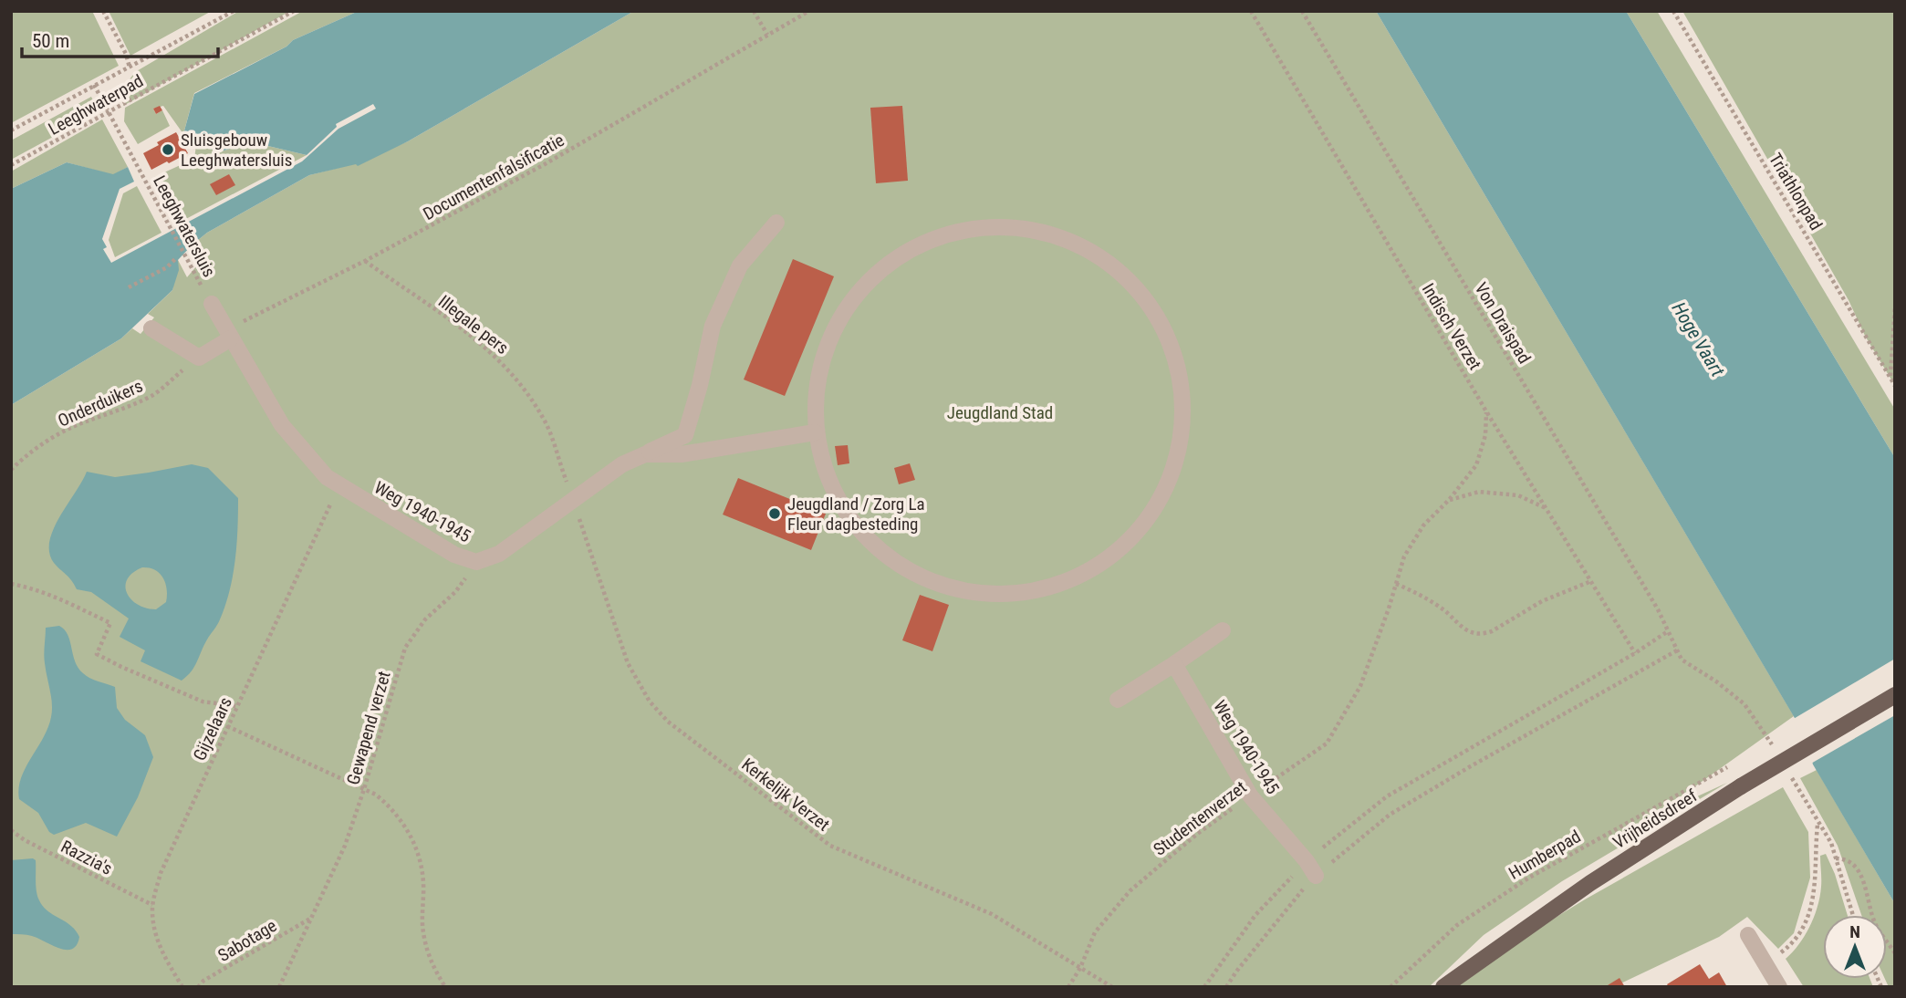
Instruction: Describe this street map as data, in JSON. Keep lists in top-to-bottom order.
{
  "streets": {
    "main road": ["Vrijheidsdreef"],
    "street": ["Weg 1940-1945"],
    "path": [
      "Leeghwaterpad",
      "Documentenfalsificatie",
      "Triathlonpad",
      "Leeghwatersluis",
      "Von Draispad",
      "Illegale pers",
      "Indisch Verzet",
      "Onderduikers",
      "Gewapend verzet",
      "Gijzelaars",
      "Kerkelijk Verzet",
      "Studentenverzet",
      "Humberpad",
      "Razzia's",
      "Sabotage"
    ]
  },
  "crossings": [
    ["Leeghwaterpad", "Leeghwatersluis"],
    ["Documentenfalsificatie", "Illegale pers"],
    ["Documentenfalsificatie", "Weg 1940-1945"],
    ["Leeghwatersluis", "Weg 1940-1945"],
    ["Von Draispad", "Weg 1940-1945"],
    ["Illegale pers", "Weg 1940-1945"],
    ["Illegale pers", "Kerkelijk Verzet"],
    ["Indisch Verzet", "Studentenverzet"],
    ["Weg 1940-1945", "Gewapend verzet"],
    ["Weg 1940-1945", "Gijzelaars"],
    ["Weg 1940-1945", "Kerkelijk Verzet"],
    ["Weg 1940-1945", "Studentenverzet"],
    ["Gewapend verzet", "Sabotage"],
    ["Gijzelaars", "Razzia's"],
    ["Kerkelijk Verzet", "Studentenverzet"]
  ],
  "water": ["Hoge Vaart"],
  "parks": ["Jeugdland Stad"],
  "places": ["Sluisgebouw Leeghwatersluis", "Jeugdland / Zorg La Fleur dagbesteding"],
  "scale_bar": "50 m",
  "north": "top"
}
